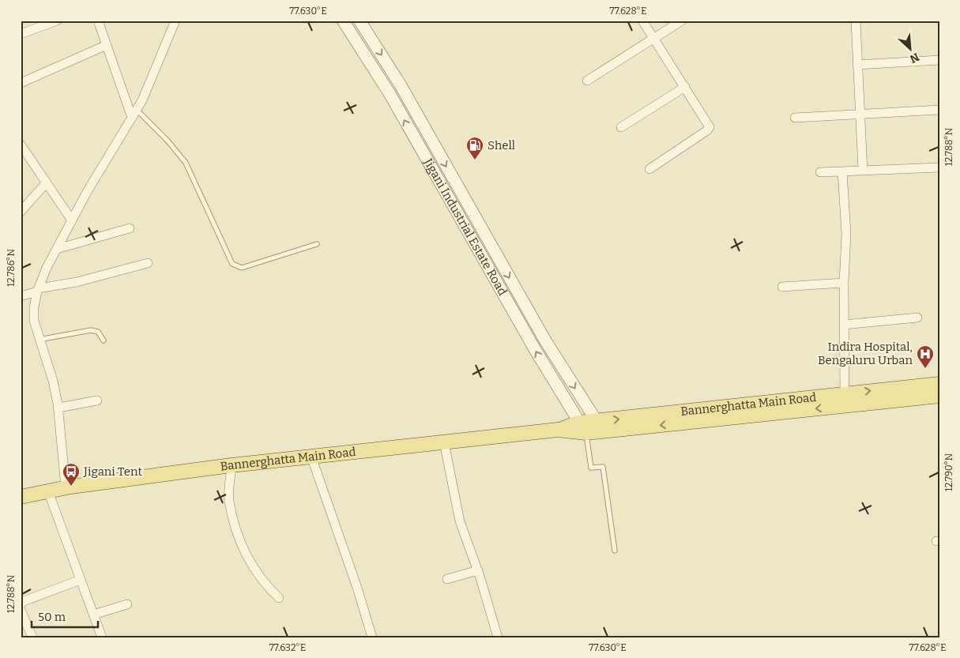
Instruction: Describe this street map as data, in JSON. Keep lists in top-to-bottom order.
{
  "streets": {
    "main road": ["Jigani Industrial Estate Road", "Bannerghatta Main Road"]
  },
  "crossings": [
    ["Jigani Industrial Estate Road", "Bannerghatta Main Road"]
  ],
  "places": {
    "fuel station": ["Shell"],
    "hospital": ["Indira Hospital, Bengaluru Urban"],
    "bus stop": ["Jigani Tent"]
  },
  "scale_bar": "50 m",
  "north": "bottom right",
  "coordinates": [
    "77.630°E",
    "77.628°E",
    "12.788°N",
    "12.786°N",
    "12.790°N",
    "77.632°E"
  ]
}
